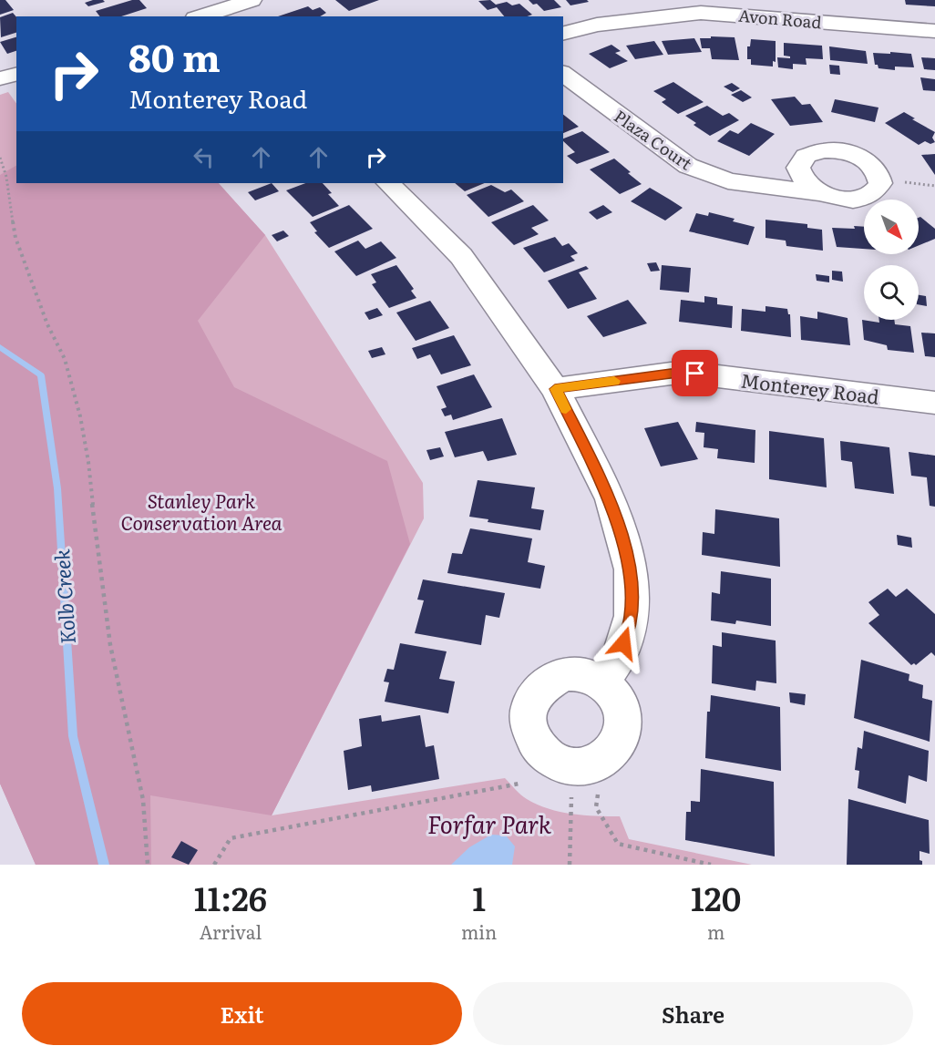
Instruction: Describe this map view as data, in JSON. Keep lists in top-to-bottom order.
{
  "streets": {
    "street": ["Avon Road", "Plaza Court", "Monterey Road"]
  },
  "water": ["Kolb Creek"],
  "parks": ["Stanley Park Conservation Area", "Forfar Park"],
  "north": "bottom right",
  "page": {
    "turn": ["80 m", "Monterey Road"],
    "eta": [
      "11:26",
      "Arrival",
      "1",
      "min",
      "120",
      "m"
    ],
    "buttons": ["Exit", "Share"]
  }
}
